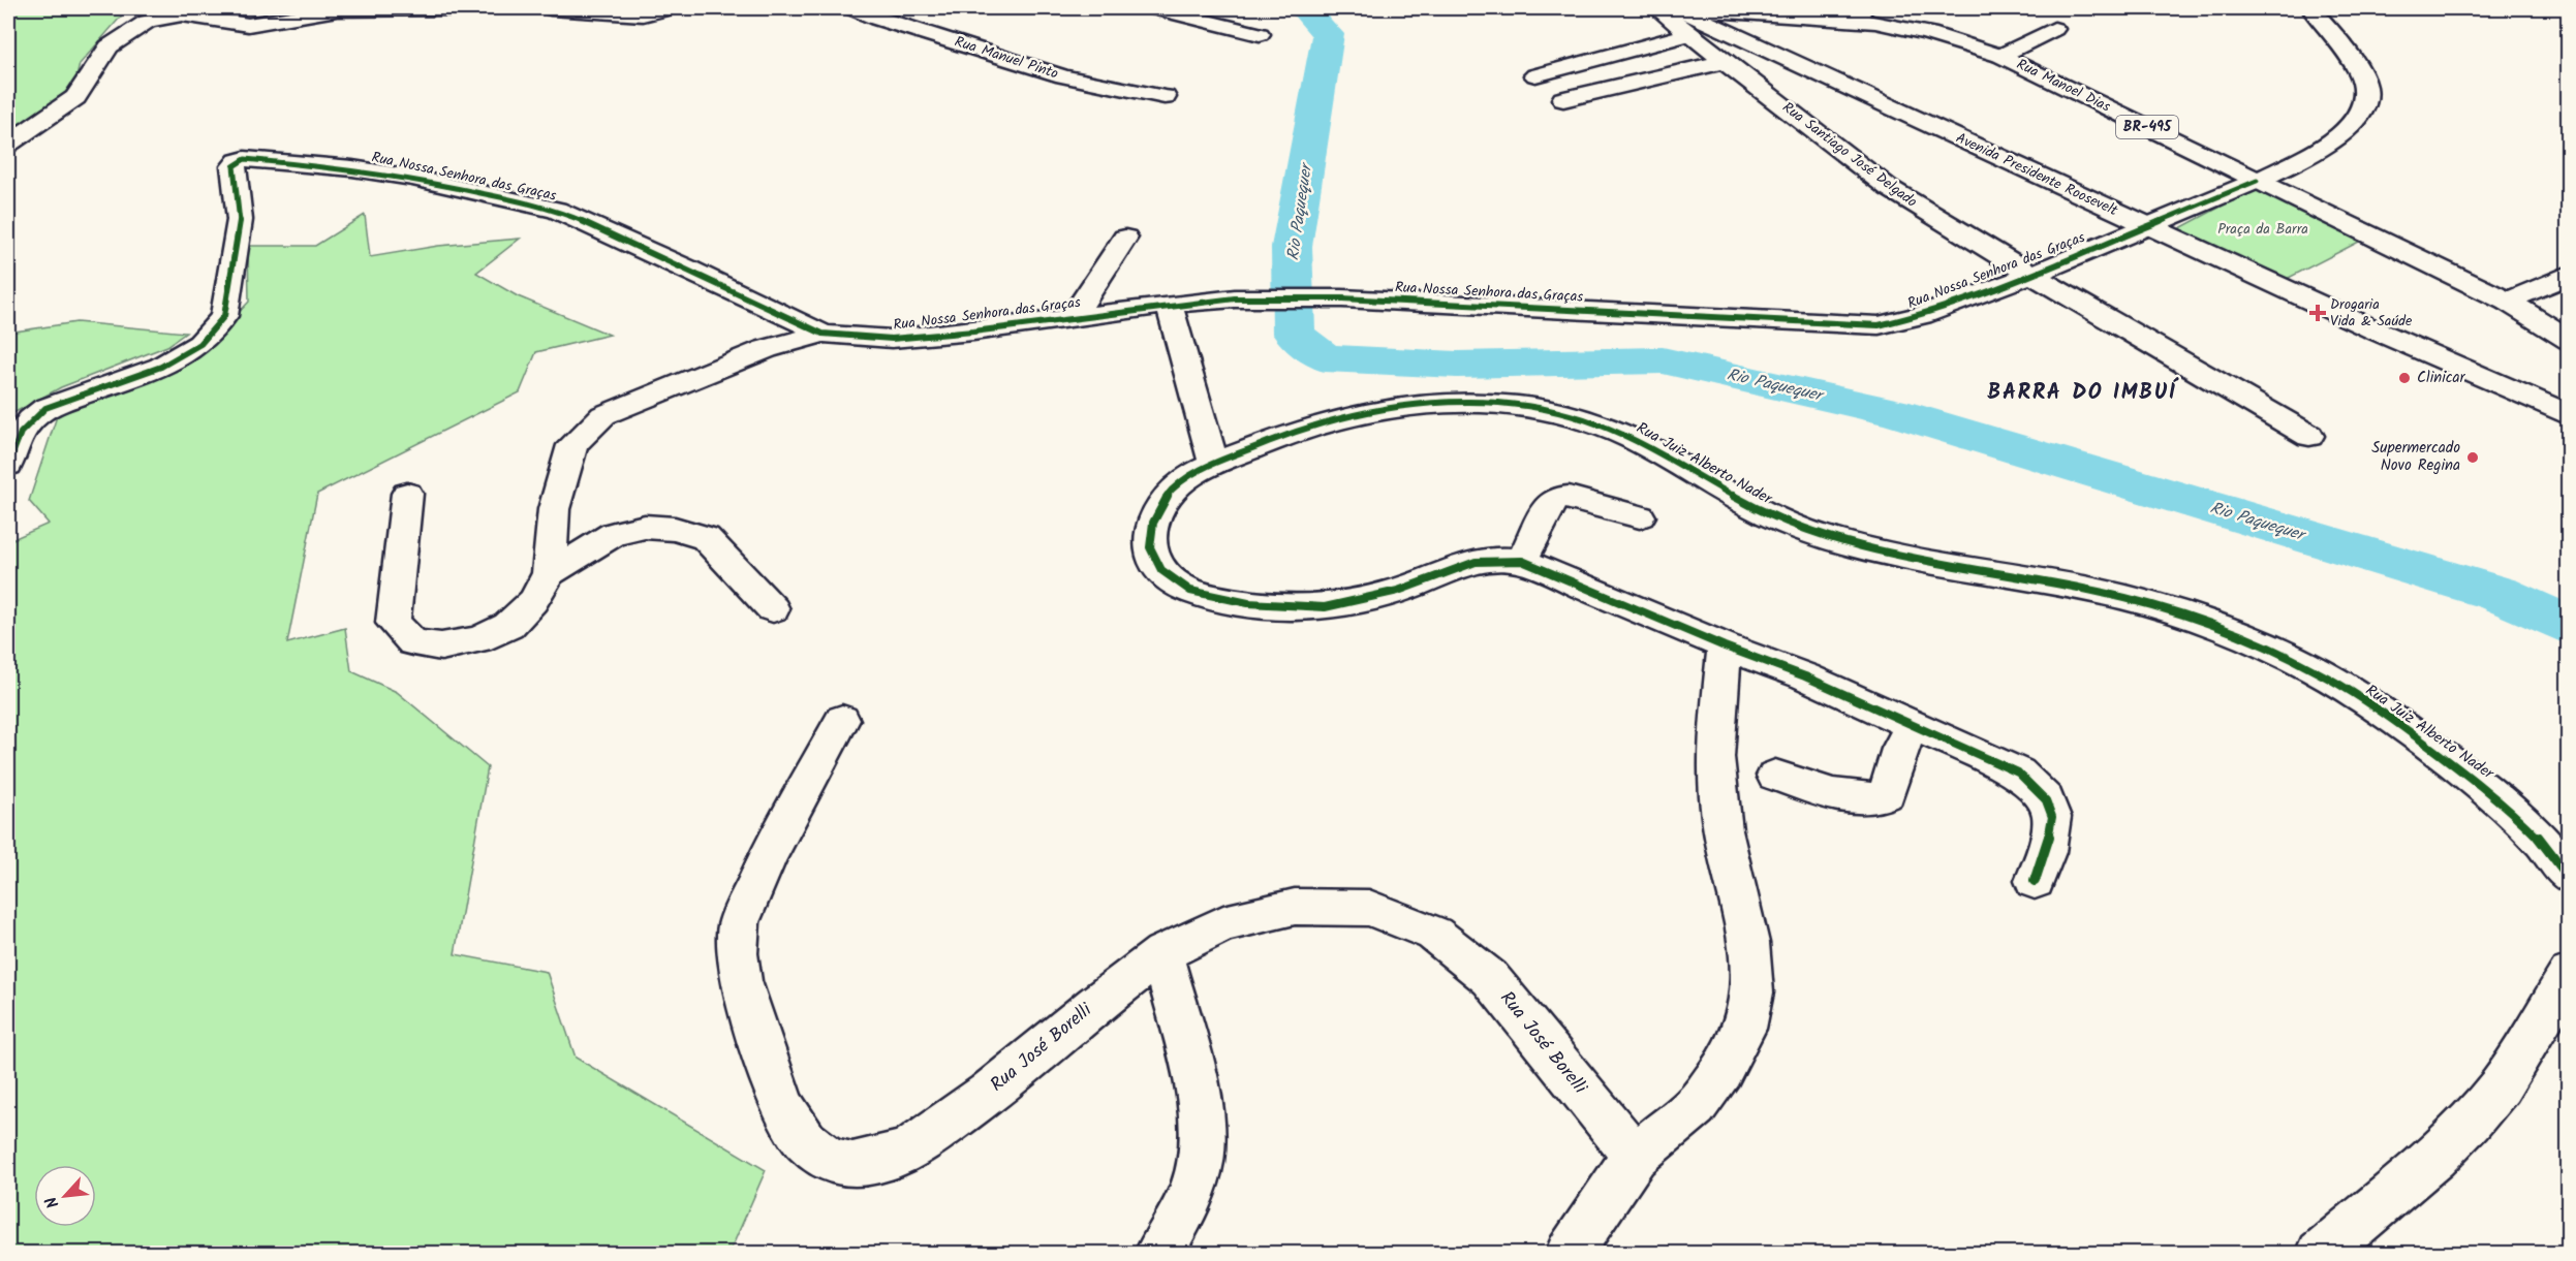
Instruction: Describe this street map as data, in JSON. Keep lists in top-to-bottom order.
{
  "streets": {
    "street": [
      "Rua Manuel Pinto",
      "Rua Manoel Dias",
      "BR-495",
      "Rua Santiago José Delgado",
      "Avenida Presidente Roosevelt",
      "Rua Nossa Senhora das Graças",
      "Rua Juiz Alberto Nader",
      "Rua José Borelli"
    ]
  },
  "crossings": [
    ["Rua Manoel Dias", "Rua Nossa Senhora das Graças"],
    ["Rua Santiago José Delgado", "Rua Nossa Senhora das Graças"],
    ["Avenida Presidente Roosevelt", "Rua Nossa Senhora das Graças"]
  ],
  "districts": ["BARRA DO IMBUÍ"],
  "water": ["Rio Paquequer"],
  "parks": ["Praça da Barra"],
  "places": {
    "health": ["Drogaria Vida & Saúde"],
    "other": ["Clinicar", "Supermercado Novo Regina"]
  },
  "north": "bottom left"
}
